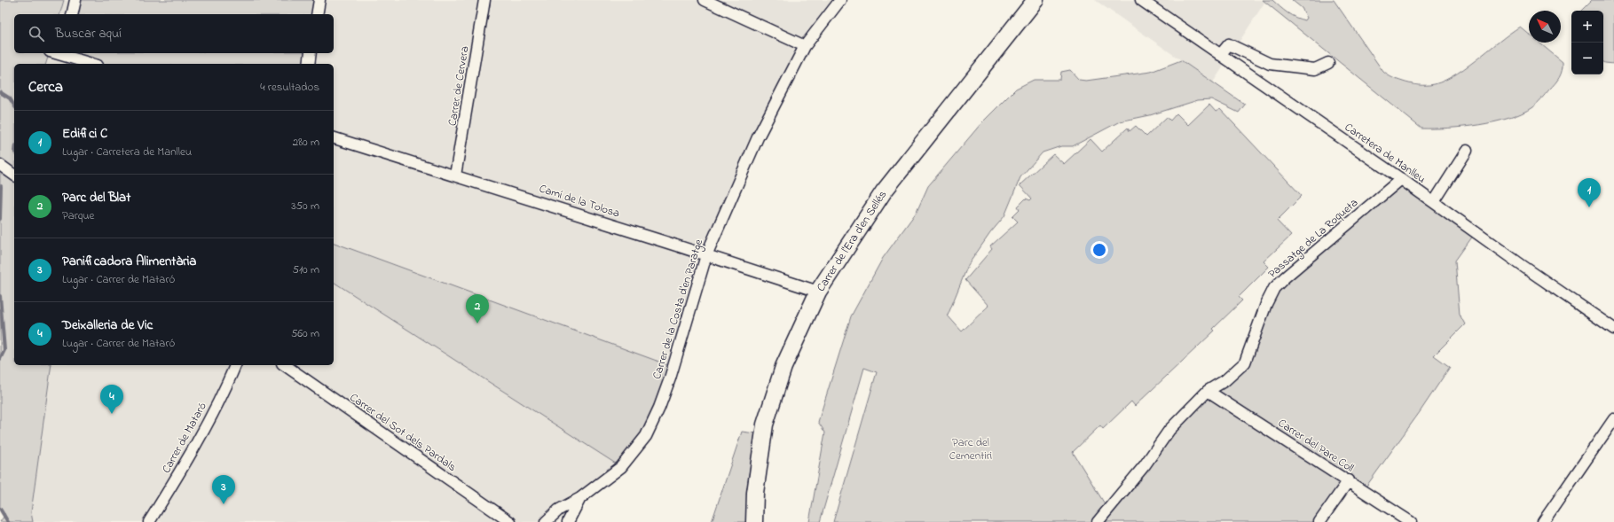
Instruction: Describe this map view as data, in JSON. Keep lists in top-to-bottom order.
{
  "streets": {
    "street": [
      "Carrer de Cervera",
      "Carretera de Manlleu",
      "Camí de la Tolosa",
      "Passatge de La Roqueta",
      "Carrer de l'Era d'en Sellés",
      "Carrer de la Costa d'en Paratge",
      "Carrer del Sot dels Pardals",
      "Carrer de Mataró",
      "Carrer del Pare Coll"
    ]
  },
  "crossings": [
    ["Carrer de Cervera", "Camí de la Tolosa"],
    ["Carretera de Manlleu", "Passatge de La Roqueta"],
    ["Camí de la Tolosa", "Carrer de l'Era d'en Sellés"],
    ["Camí de la Tolosa", "Carrer de la Costa d'en Paratge"],
    ["Passatge de La Roqueta", "Carrer del Pare Coll"]
  ],
  "parks": ["Parc del Cementiri"],
  "north": "top left",
  "page": {
    "map_buttons": ["+", "−"],
    "search": "Buscar aquí",
    "heading": ["Cerca", "4 resultados"],
    "list": [
      {
        "mark": "1",
        "name": "Edifici C",
        "note": "Lugar · Carretera de Manlleu",
        "value": "280 m"
      },
      {
        "mark": "2",
        "name": "Parc del Blat",
        "note": "Parque",
        "value": "350 m"
      },
      {
        "mark": "3",
        "name": "Panificadora Alimentària",
        "note": "Lugar · Carrer de Mataró",
        "value": "510 m"
      },
      {
        "mark": "4",
        "name": "Deixalleria de Vic",
        "note": "Lugar · Carrer de Mataró",
        "value": "560 m"
      }
    ],
    "pins": [
      "1",
      "2",
      "4",
      "3"
    ]
  }
}
